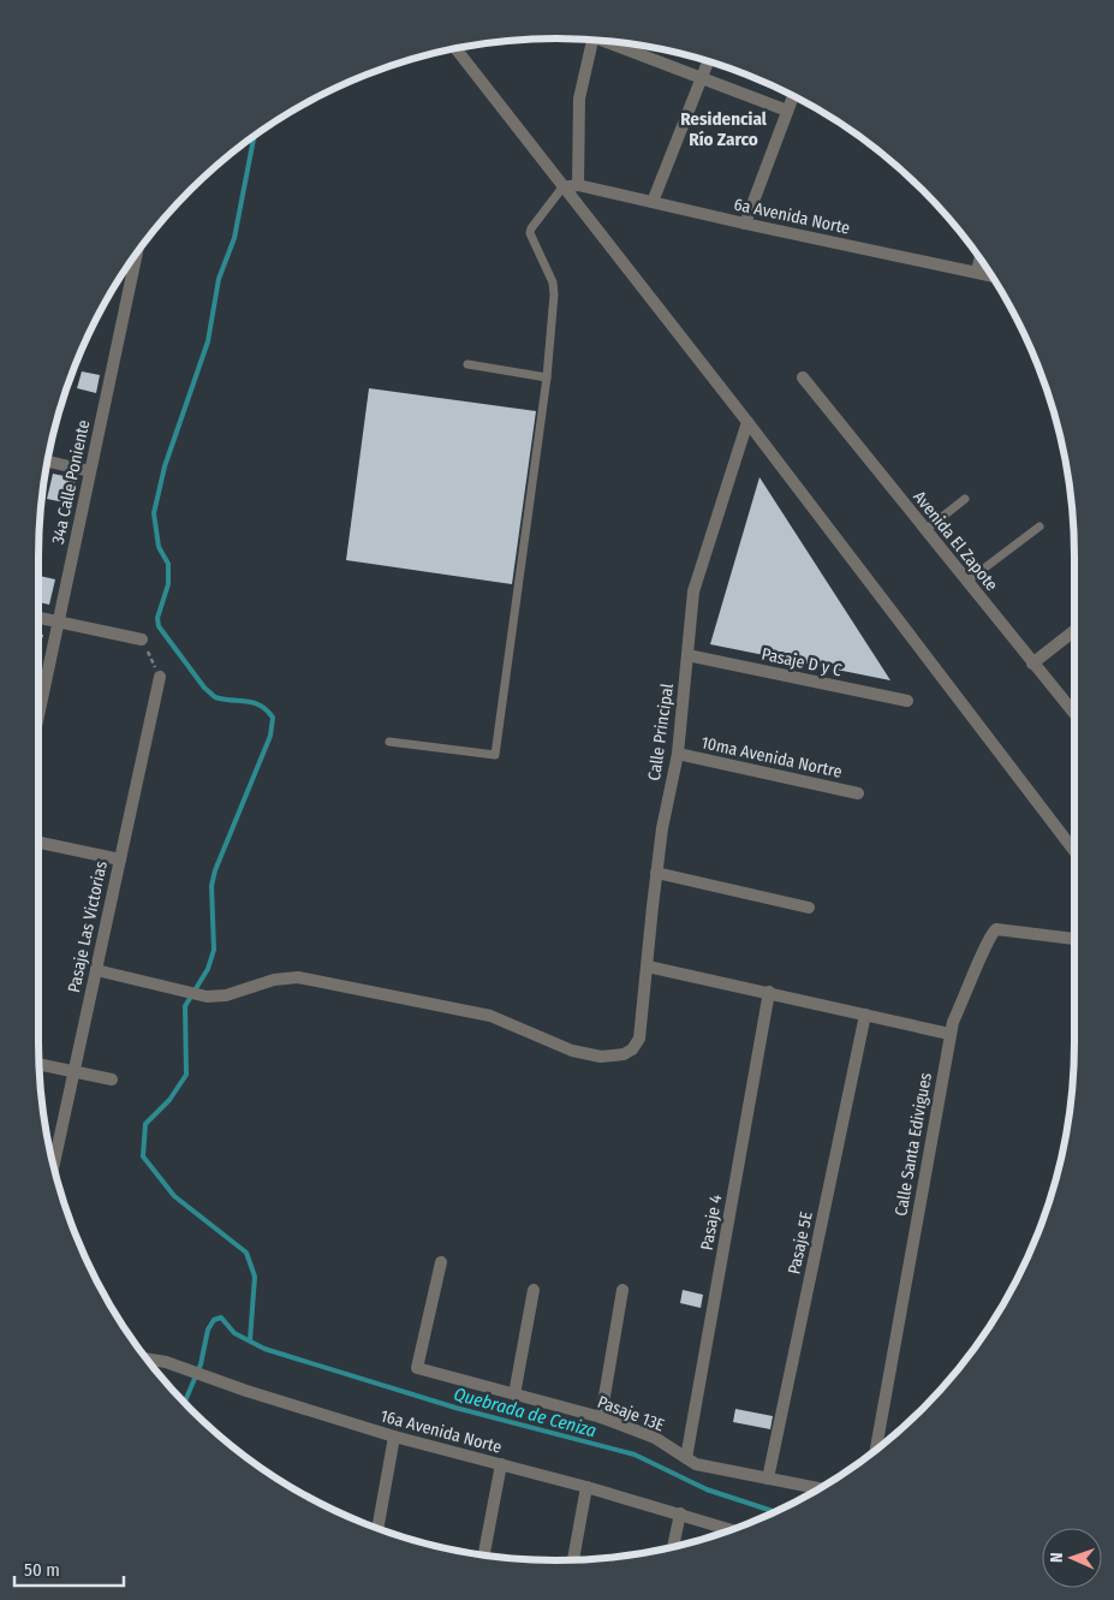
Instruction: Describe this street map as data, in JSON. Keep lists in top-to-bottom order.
{
  "streets": {
    "street": [
      "6a Avenida Norte",
      "34a Calle Poniente",
      "Avenida El Zapote",
      "Pasaje D y C",
      "Calle Principal",
      "10ma Avenida Nortre",
      "Pasaje Las Victorias",
      "Calle Santa Edivigues",
      "Pasaje 4",
      "Pasaje 5E",
      "Pasaje 13E",
      "16a Avenida Norte"
    ]
  },
  "crossings": [
    ["Pasaje D y C", "Calle Principal"],
    ["Calle Principal", "10ma Avenida Nortre"],
    ["Calle Principal", "Pasaje Las Victorias"],
    ["Pasaje 4", "Pasaje 13E"],
    ["Pasaje 5E", "Pasaje 13E"]
  ],
  "districts": ["Residencial Río Zarco"],
  "water": ["Quebrada de Ceniza"],
  "scale_bar": "50 m",
  "north": "left"
}
